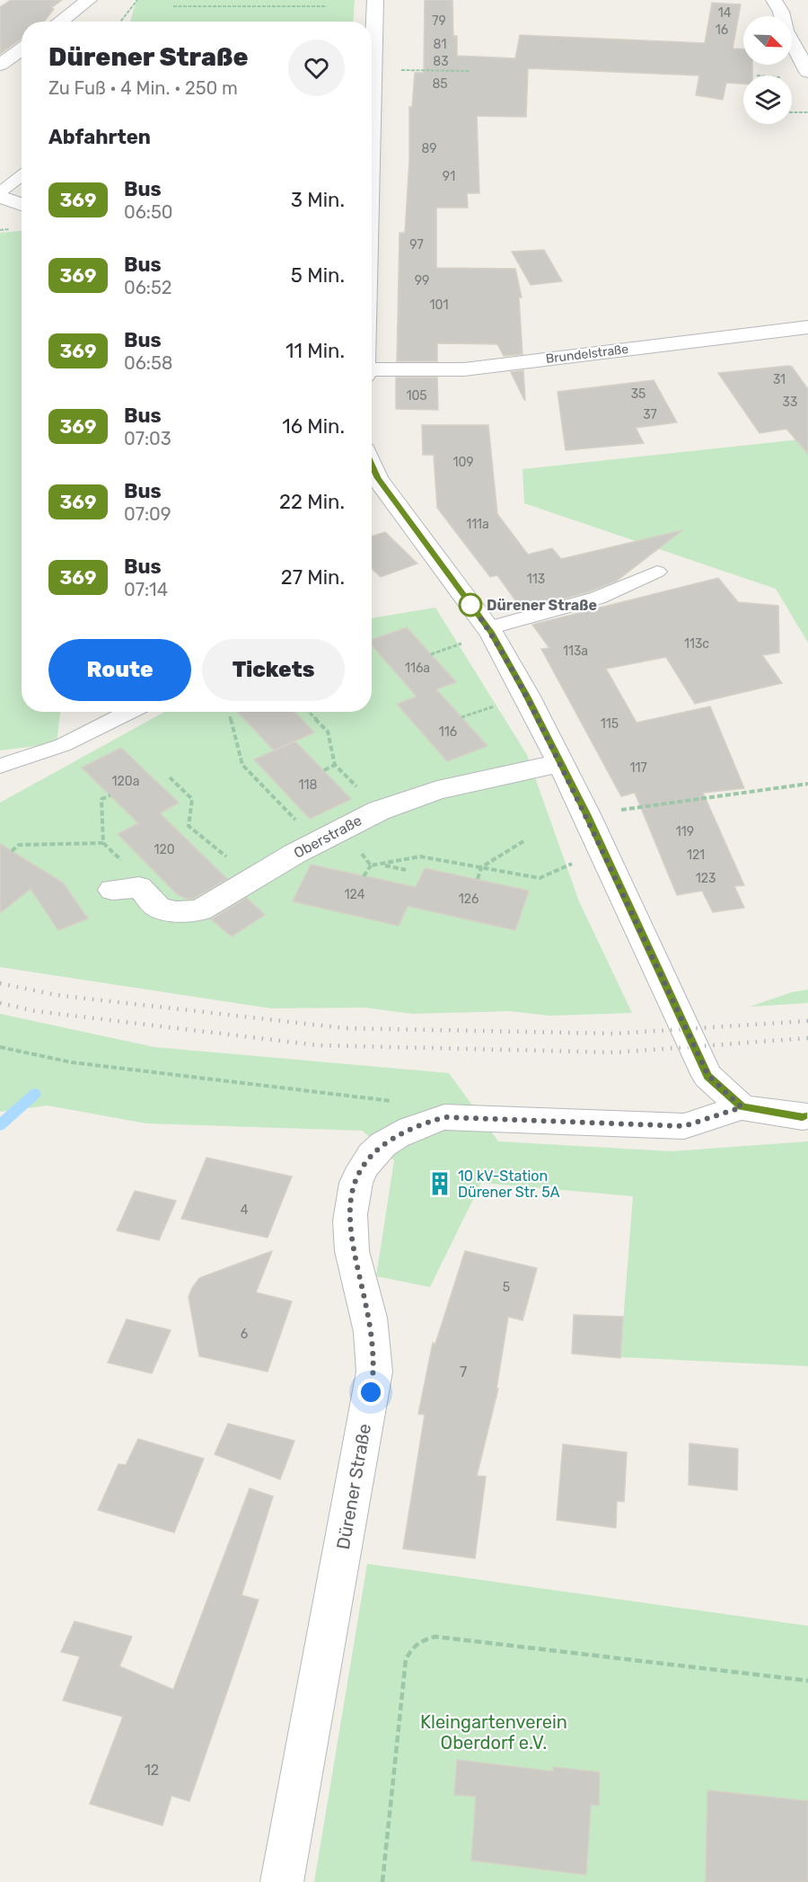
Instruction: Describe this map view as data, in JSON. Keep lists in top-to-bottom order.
{
  "streets": {
    "street": ["Brundelstraße", "Oberstraße", "Dürener Straße"]
  },
  "parks": ["Kleingartenverein Oberdorf e.V."],
  "places": {
    "other": ["Dürener Straße"],
    "building": ["10 kV-Station Dürener Str. 5A"]
  },
  "lines": ["bus line 369"],
  "house_numbers": [
    "14",
    "79",
    "16",
    "81",
    "83",
    "85",
    "89",
    "91",
    "97",
    "99",
    "101",
    "31",
    "35",
    "105",
    "33",
    "37",
    "109",
    "111a",
    "113",
    "113c",
    "113a",
    "116a",
    "115",
    "116",
    "117",
    "120a",
    "118",
    "119",
    "120",
    "121",
    "123",
    "124",
    "126",
    "4",
    "5",
    "6",
    "7",
    "12"
  ],
  "north": "bottom right",
  "page": {
    "heading": [
      ["Dürener Straße", "Zu Fuß · 4 Min. · 250 m"],
      "Abfahrten"
    ],
    "list": [
      {
        "mark": "369",
        "name": "Bus",
        "note": "06:50",
        "value": "3 Min."
      },
      {
        "mark": "369",
        "name": "Bus",
        "note": "06:52",
        "value": "5 Min."
      },
      {
        "mark": "369",
        "name": "Bus",
        "note": "06:58",
        "value": "11 Min."
      },
      {
        "mark": "369",
        "name": "Bus",
        "note": "07:03",
        "value": "16 Min."
      },
      {
        "mark": "369",
        "name": "Bus",
        "note": "07:09",
        "value": "22 Min."
      },
      {
        "mark": "369",
        "name": "Bus",
        "note": "07:14",
        "value": "27 Min."
      }
    ],
    "buttons": ["Route", "Tickets"]
  }
}
